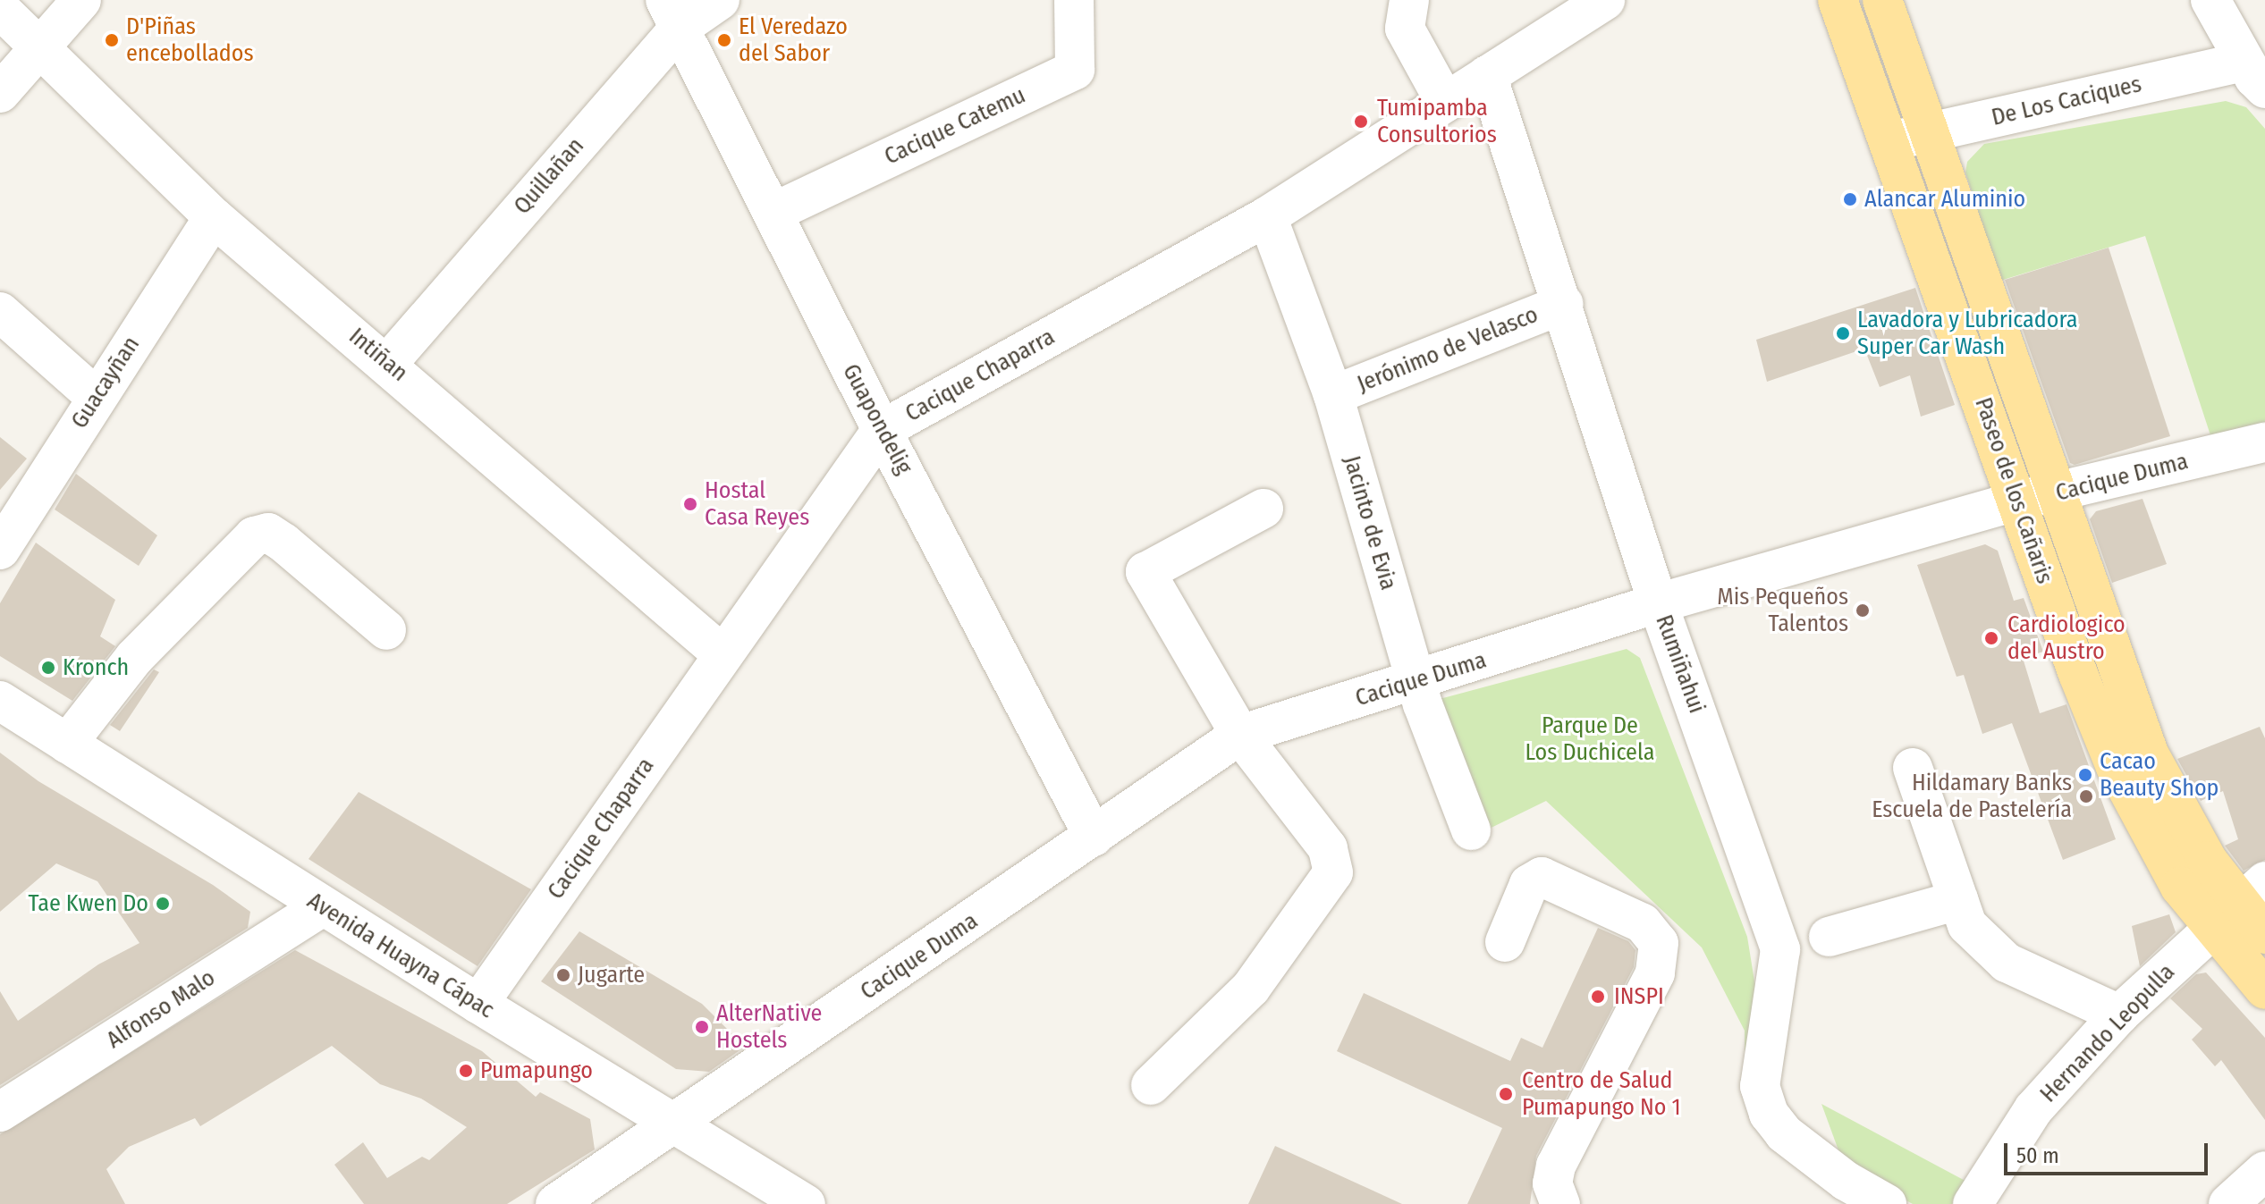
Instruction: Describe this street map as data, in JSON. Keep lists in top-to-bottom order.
{
  "streets": {
    "main road": ["Paseo de los Cañaris"],
    "street": [
      "De Los Caciques",
      "Cacique Catemu",
      "Quillañan",
      "Jerónimo de Velasco",
      "Intiñan",
      "Cacique Chaparra",
      "Guacayñan",
      "Guapondelig",
      "Cacique Duma",
      "Jacinto de Evia",
      "Rumiñahui",
      "Avenida Huayna Cápac",
      "Alfonso Malo",
      "Hernando Leopulla"
    ]
  },
  "crossings": [
    ["De Los Caciques", "Paseo de los Cañaris"],
    ["Cacique Catemu", "Guapondelig"],
    ["Quillañan", "Intiñan"],
    ["Quillañan", "Guapondelig"],
    ["Jerónimo de Velasco", "Jacinto de Evia"],
    ["Jerónimo de Velasco", "Rumiñahui"],
    ["Intiñan", "Cacique Chaparra"],
    ["Intiñan", "Guacayñan"],
    ["Cacique Chaparra", "Guapondelig"],
    ["Cacique Chaparra", "Jacinto de Evia"],
    ["Cacique Chaparra", "Rumiñahui"],
    ["Cacique Chaparra", "Avenida Huayna Cápac"],
    ["Guapondelig", "Cacique Duma"],
    ["Cacique Duma", "Paseo de los Cañaris"],
    ["Cacique Duma", "Jacinto de Evia"],
    ["Cacique Duma", "Rumiñahui"],
    ["Cacique Duma", "Avenida Huayna Cápac"],
    ["Paseo de los Cañaris", "Hernando Leopulla"],
    ["Avenida Huayna Cápac", "Alfonso Malo"]
  ],
  "parks": ["Parque De Los Duchicela"],
  "places": [
    "D'Piñas encebollados",
    "El Veredazo del Sabor",
    "Tumipamba Consultorios",
    "Alancar Aluminio",
    "Lavadora y Lubricadora Super Car Wash",
    "Hostal Casa Reyes",
    "Mis Pequeños Talentos",
    "Cardiologico del Austro",
    "Kronch",
    "Cacao Beauty Shop",
    "Hildamary Banks Escuela de Pastelería",
    "Tae Kwen Do",
    "Jugarte",
    "INSPI",
    "AlterNative Hostels",
    "Pumapungo",
    "Centro de Salud Pumapungo No 1"
  ],
  "scale_bar": "50 m"
}
